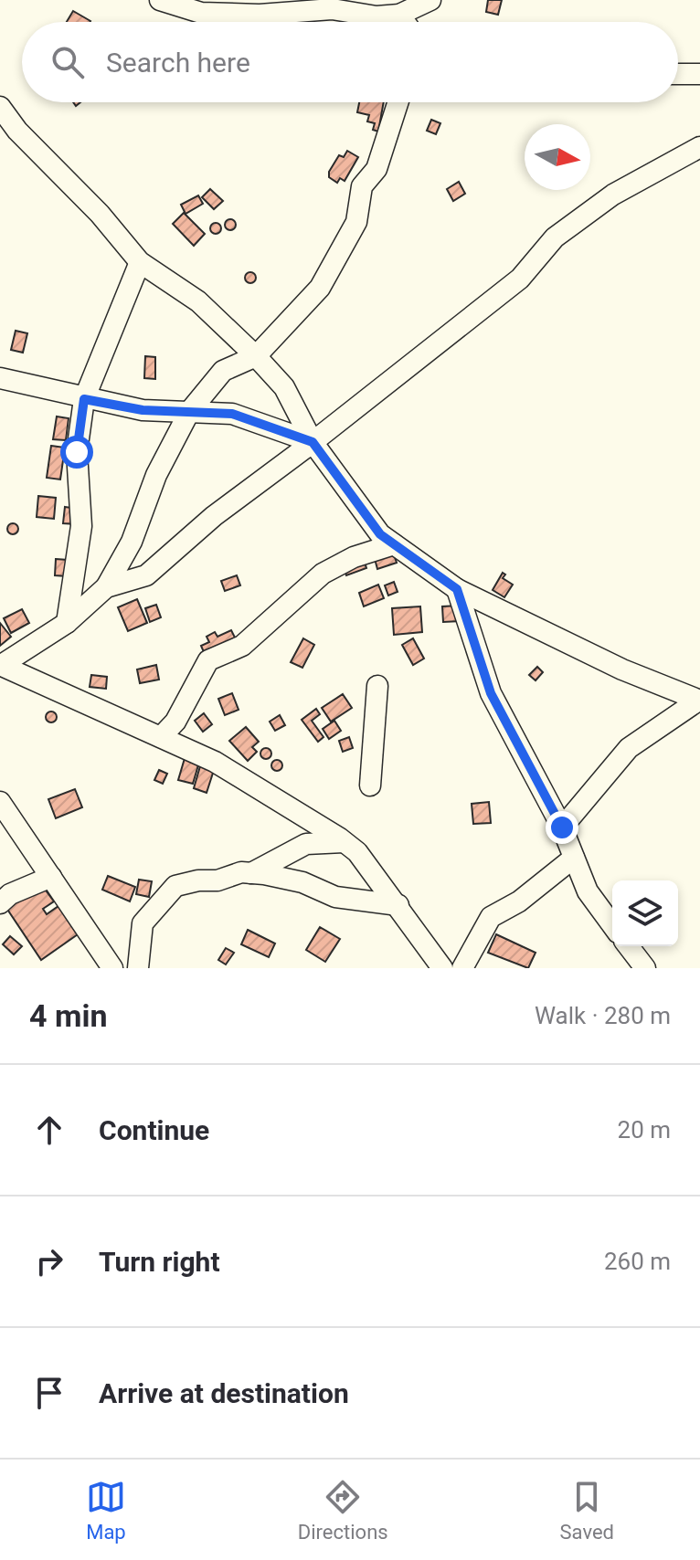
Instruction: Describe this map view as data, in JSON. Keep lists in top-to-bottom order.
{
  "north": "right",
  "page": {
    "search": "Search here",
    "heading": ["4 min", "Walk · 280 m"],
    "list": [
      ["Continue", "20 m"],
      ["Turn right", "260 m"],
      "Arrive at destination"
    ],
    "nav": ["Map", "Directions", "Saved"]
  }
}
